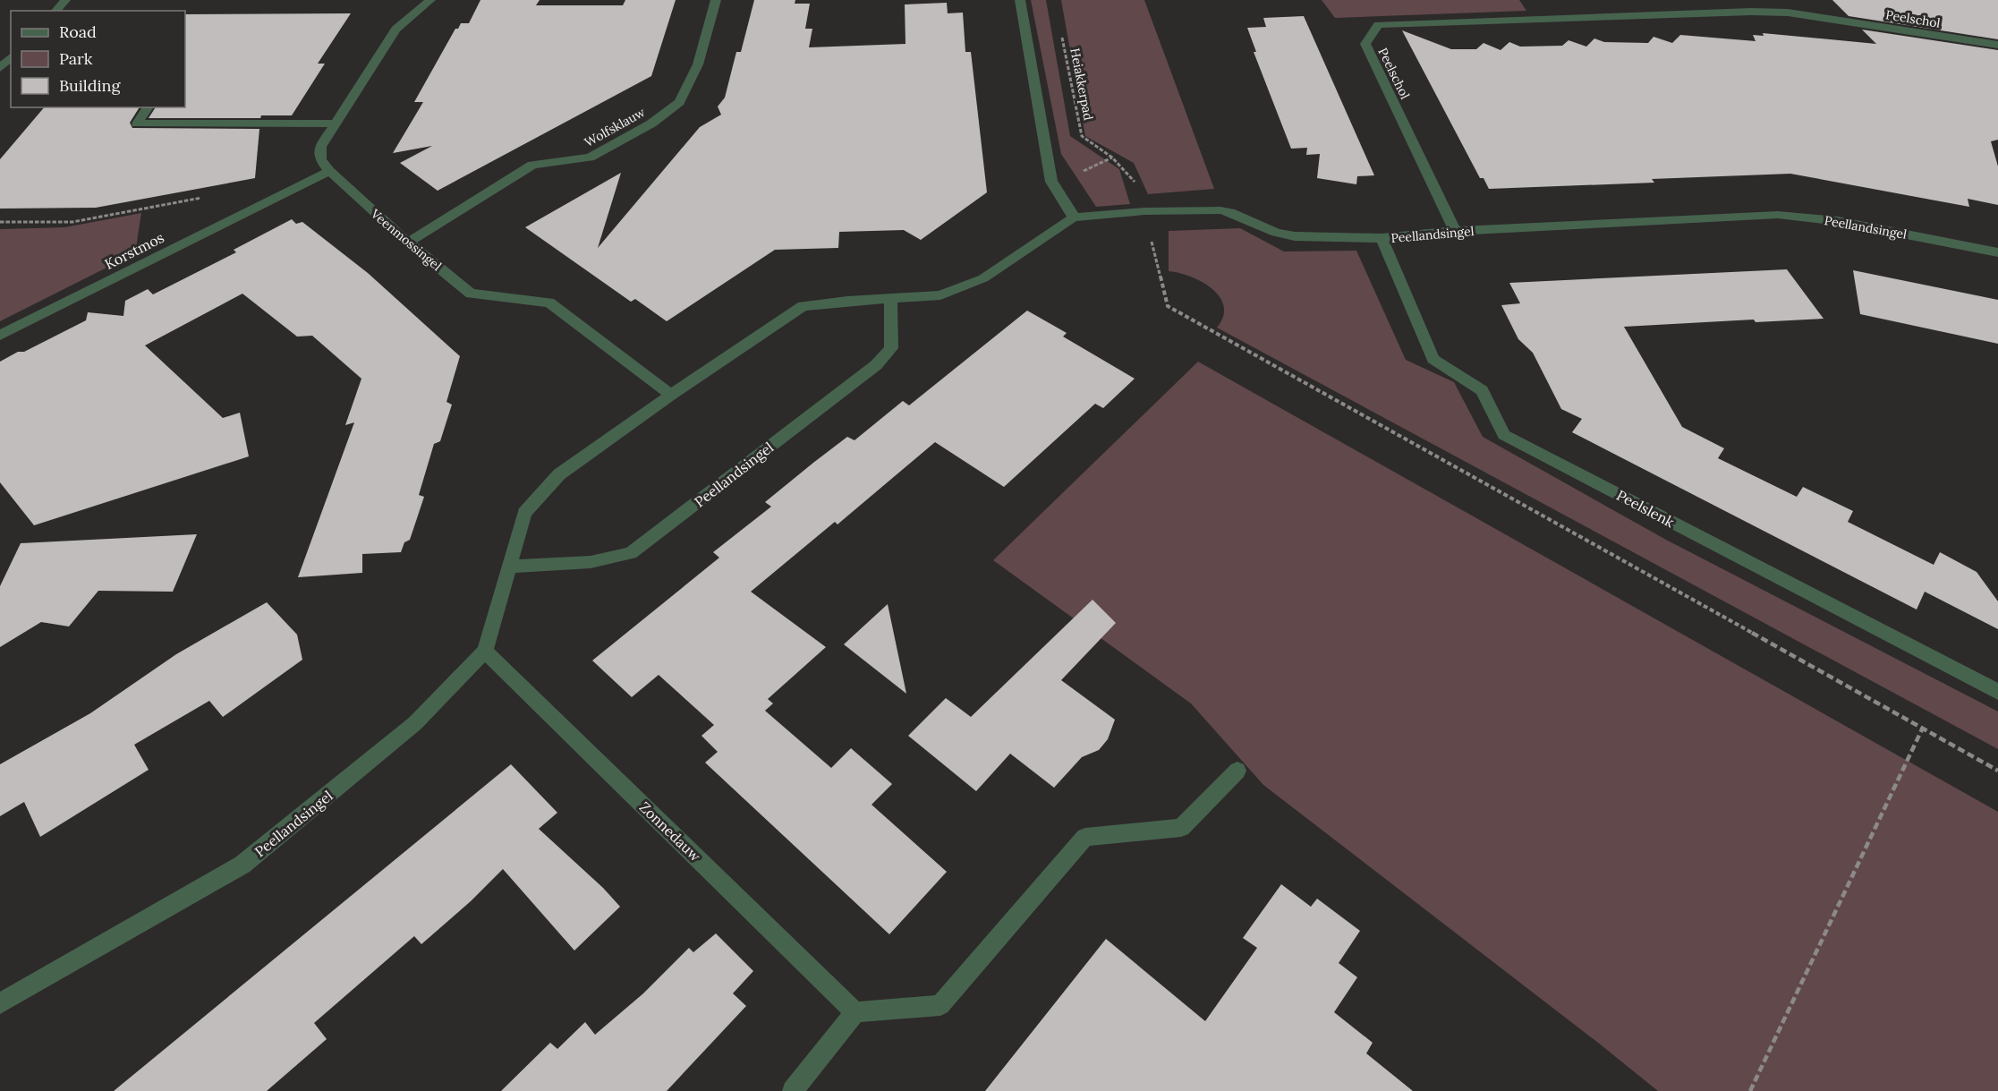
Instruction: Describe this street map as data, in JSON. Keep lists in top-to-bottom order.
{
  "streets": {
    "street": [
      "Peelschol",
      "Wolfsklauw",
      "Peellandsingel",
      "Veenmossingel",
      "Korstmos",
      "Peelslenk",
      "Zonnedauw"
    ],
    "path": ["Heiakkerpad"]
  },
  "crossings": [
    ["Peelschol", "Peellandsingel"],
    ["Heiakkerpad", "Peellandsingel"],
    ["Wolfsklauw", "Veenmossingel"],
    ["Peellandsingel", "Veenmossingel"],
    ["Peellandsingel", "Peelslenk"],
    ["Peellandsingel", "Zonnedauw"],
    ["Veenmossingel", "Korstmos"]
  ],
  "legend": ["Road", "Park", "Building"]
}
